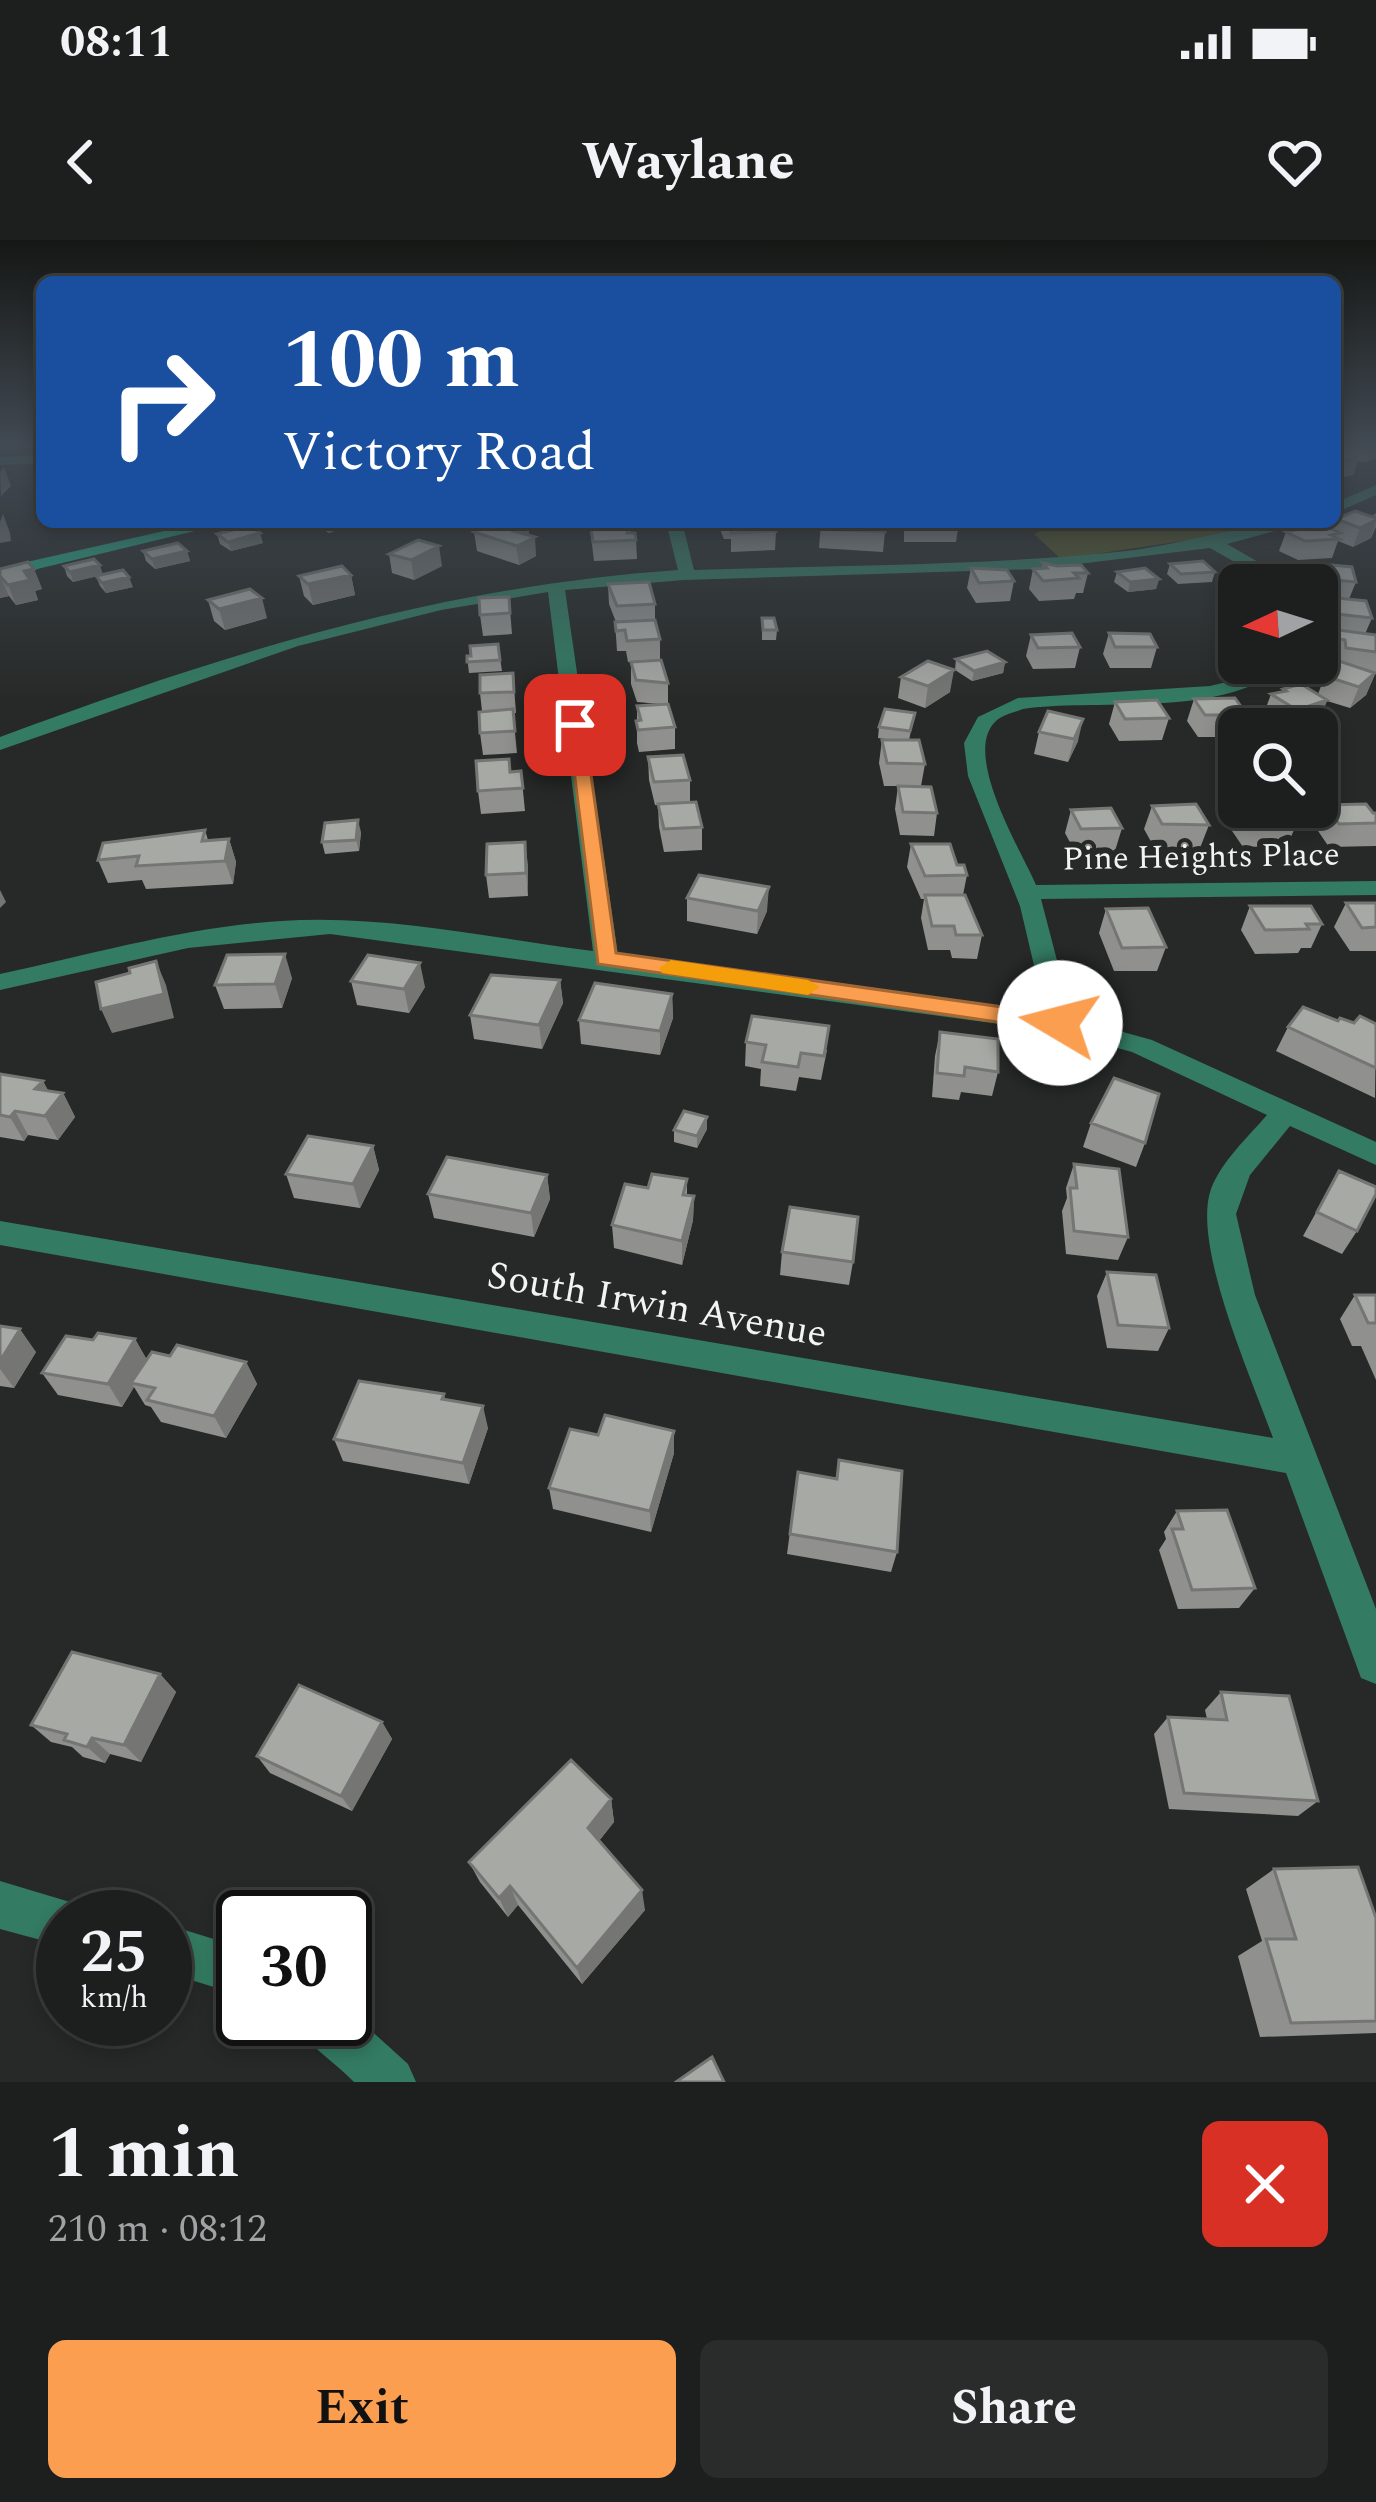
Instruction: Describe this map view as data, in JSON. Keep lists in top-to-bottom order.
{
  "streets": {
    "street": ["Pine Heights Place", "South Irwin Avenue"]
  },
  "north": "left",
  "page": {
    "status": "08:11",
    "header": "Waylane",
    "turn": ["100 m", "Victory Road"],
    "speed": "25 km/h",
    "limit": "30",
    "heading": ["1 min", "210 m · 08:12"],
    "buttons": ["Exit", "Share"]
  }
}
